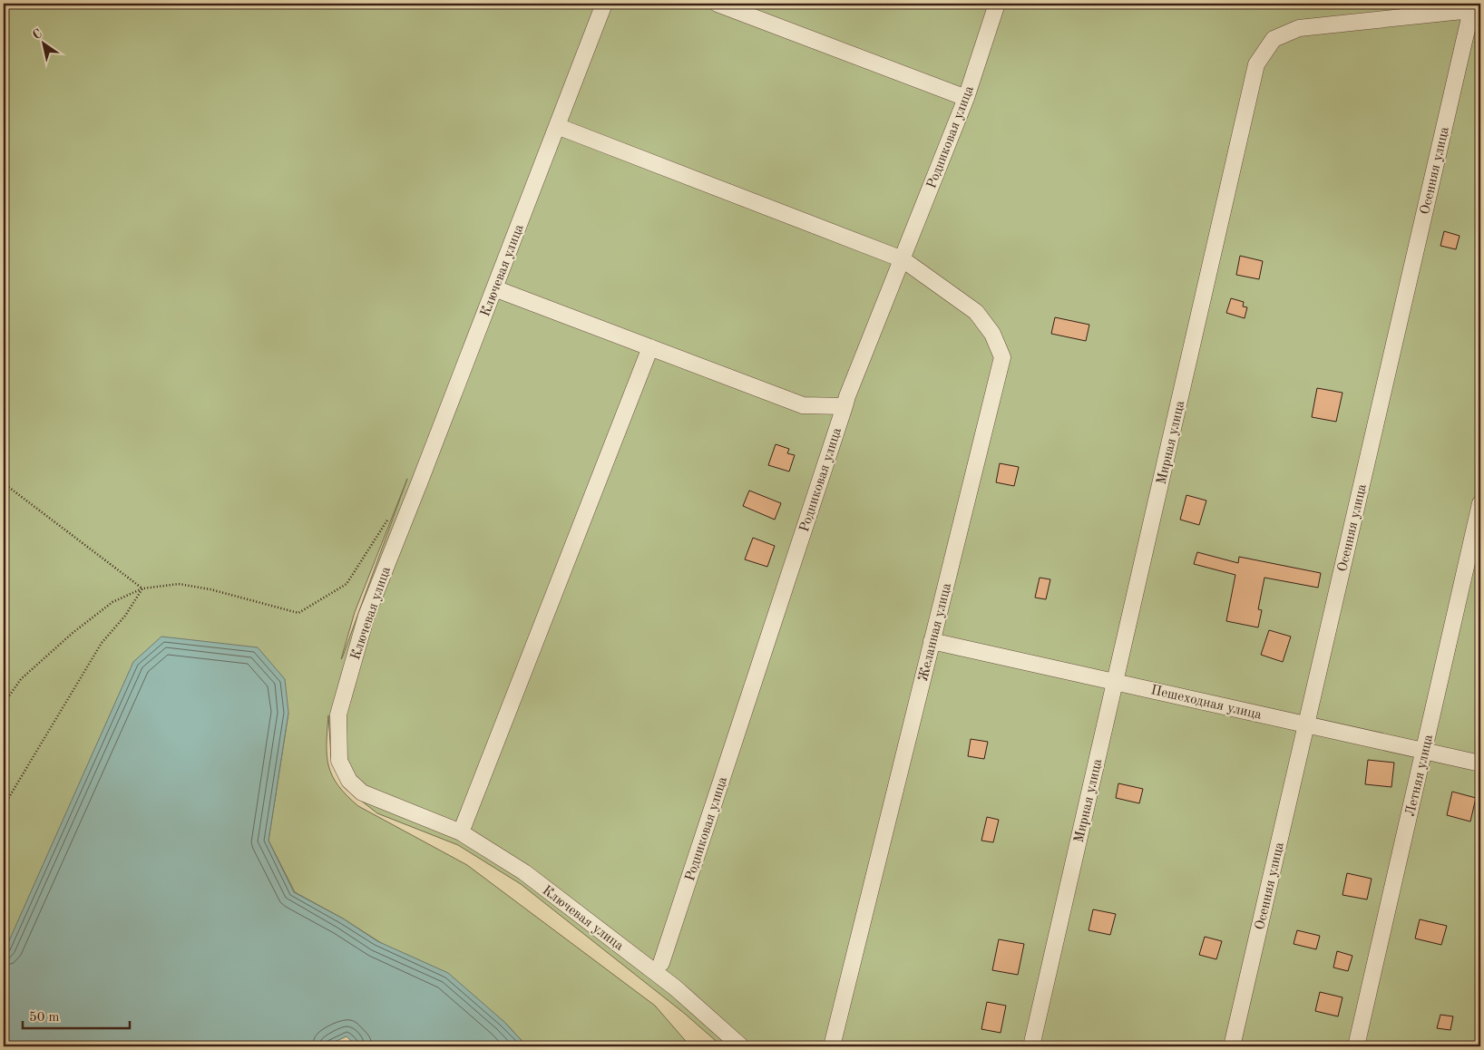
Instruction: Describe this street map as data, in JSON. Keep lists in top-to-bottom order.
{
  "streets": {
    "street": [
      "Родниковая улица",
      "Осенняя улица",
      "Ключевая улица",
      "Мирная улица",
      "Желанная улица",
      "Пешеходная улица",
      "Летняя улица"
    ]
  },
  "crossings": [
    ["Родниковая улица", "Желанная улица"],
    ["Осенняя улица", "Мирная улица"],
    ["Осенняя улица", "Пешеходная улица"],
    ["Ключевая улица", "Желанная улица"],
    ["Мирная улица", "Пешеходная улица"],
    ["Желанная улица", "Пешеходная улица"],
    ["Пешеходная улица", "Летняя улица"]
  ],
  "scale_bar": "50 m",
  "north": "top left"
}
